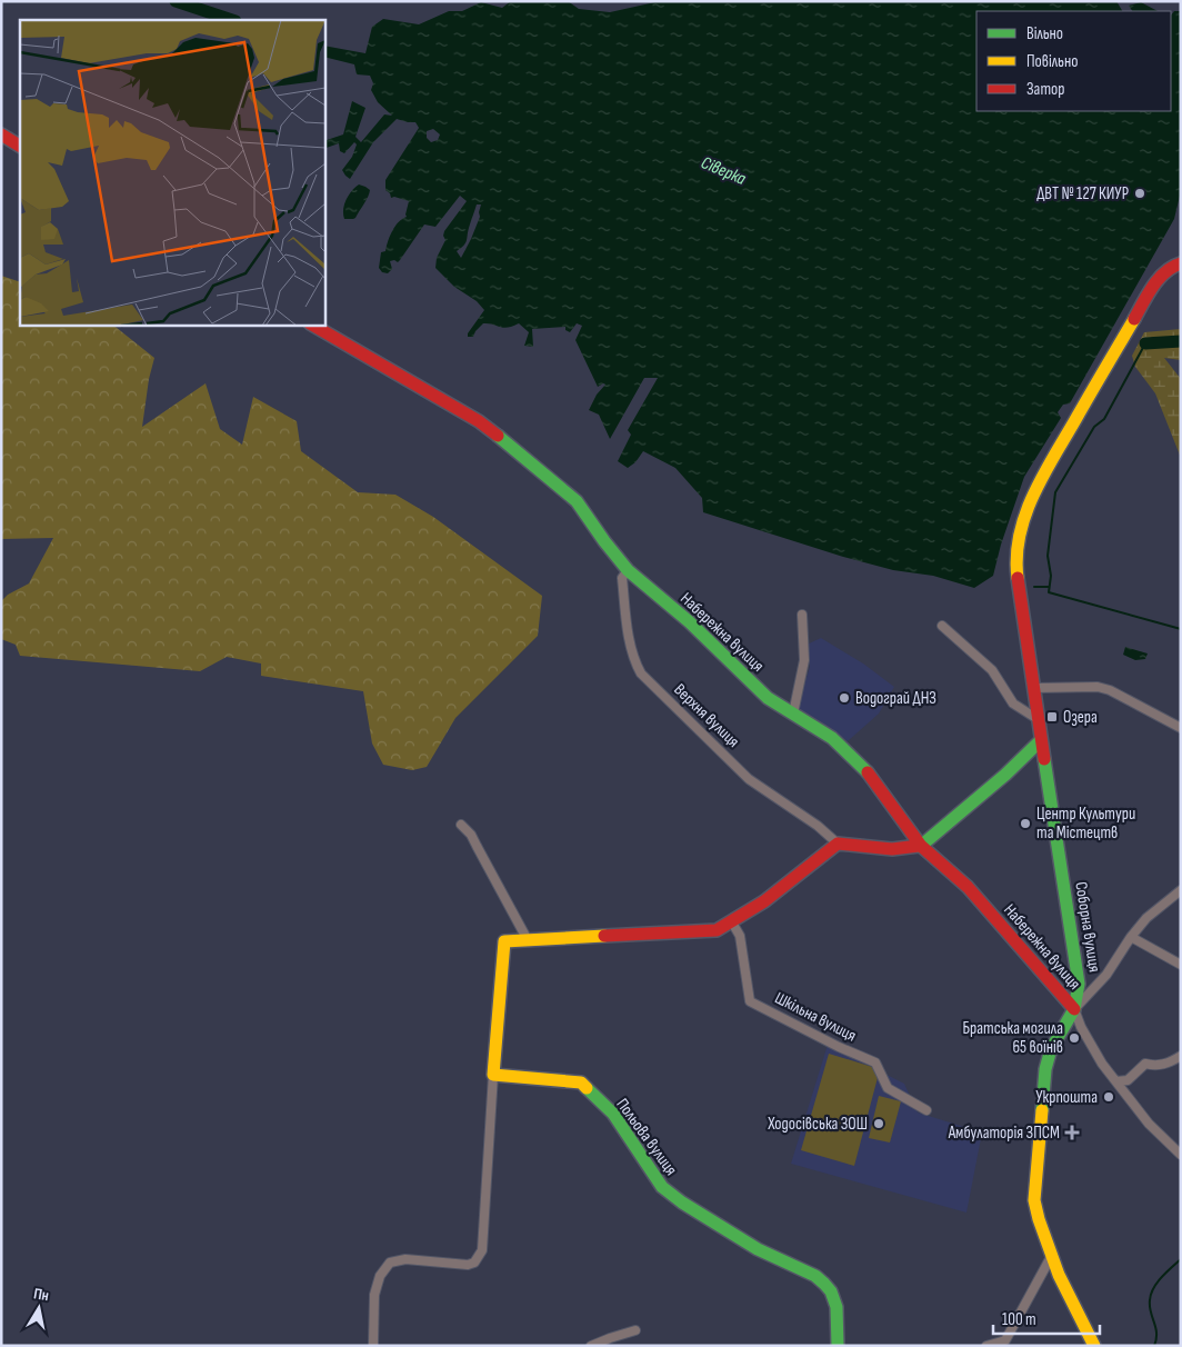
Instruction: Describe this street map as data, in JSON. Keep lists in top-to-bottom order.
{
  "streets": {
    "street": [
      "Набережна вулиця",
      "Верхня вулиця",
      "Соборна вулиця",
      "Шкільна вулиця",
      "Польова вулиця"
    ]
  },
  "crossings": [
    ["Набережна вулиця", "Верхня вулиця"],
    ["Набережна вулиця", "Соборна вулиця"]
  ],
  "water": ["Сіверка"],
  "places": {
    "other": [
      "ДВТ № 127 КИУР",
      "Водограй ДНЗ",
      "Центр Культури та Містецтв",
      "Братська могила 65 воїнів",
      "Укрпошта",
      "Ходосівська ЗОШ"
    ],
    "transit": ["Озера"],
    "health": ["Амбулаторія ЗПСМ"]
  },
  "legend": ["Вільно", "Повільно", "Затор"],
  "scale_bar": "100 m",
  "north": "top"
}
